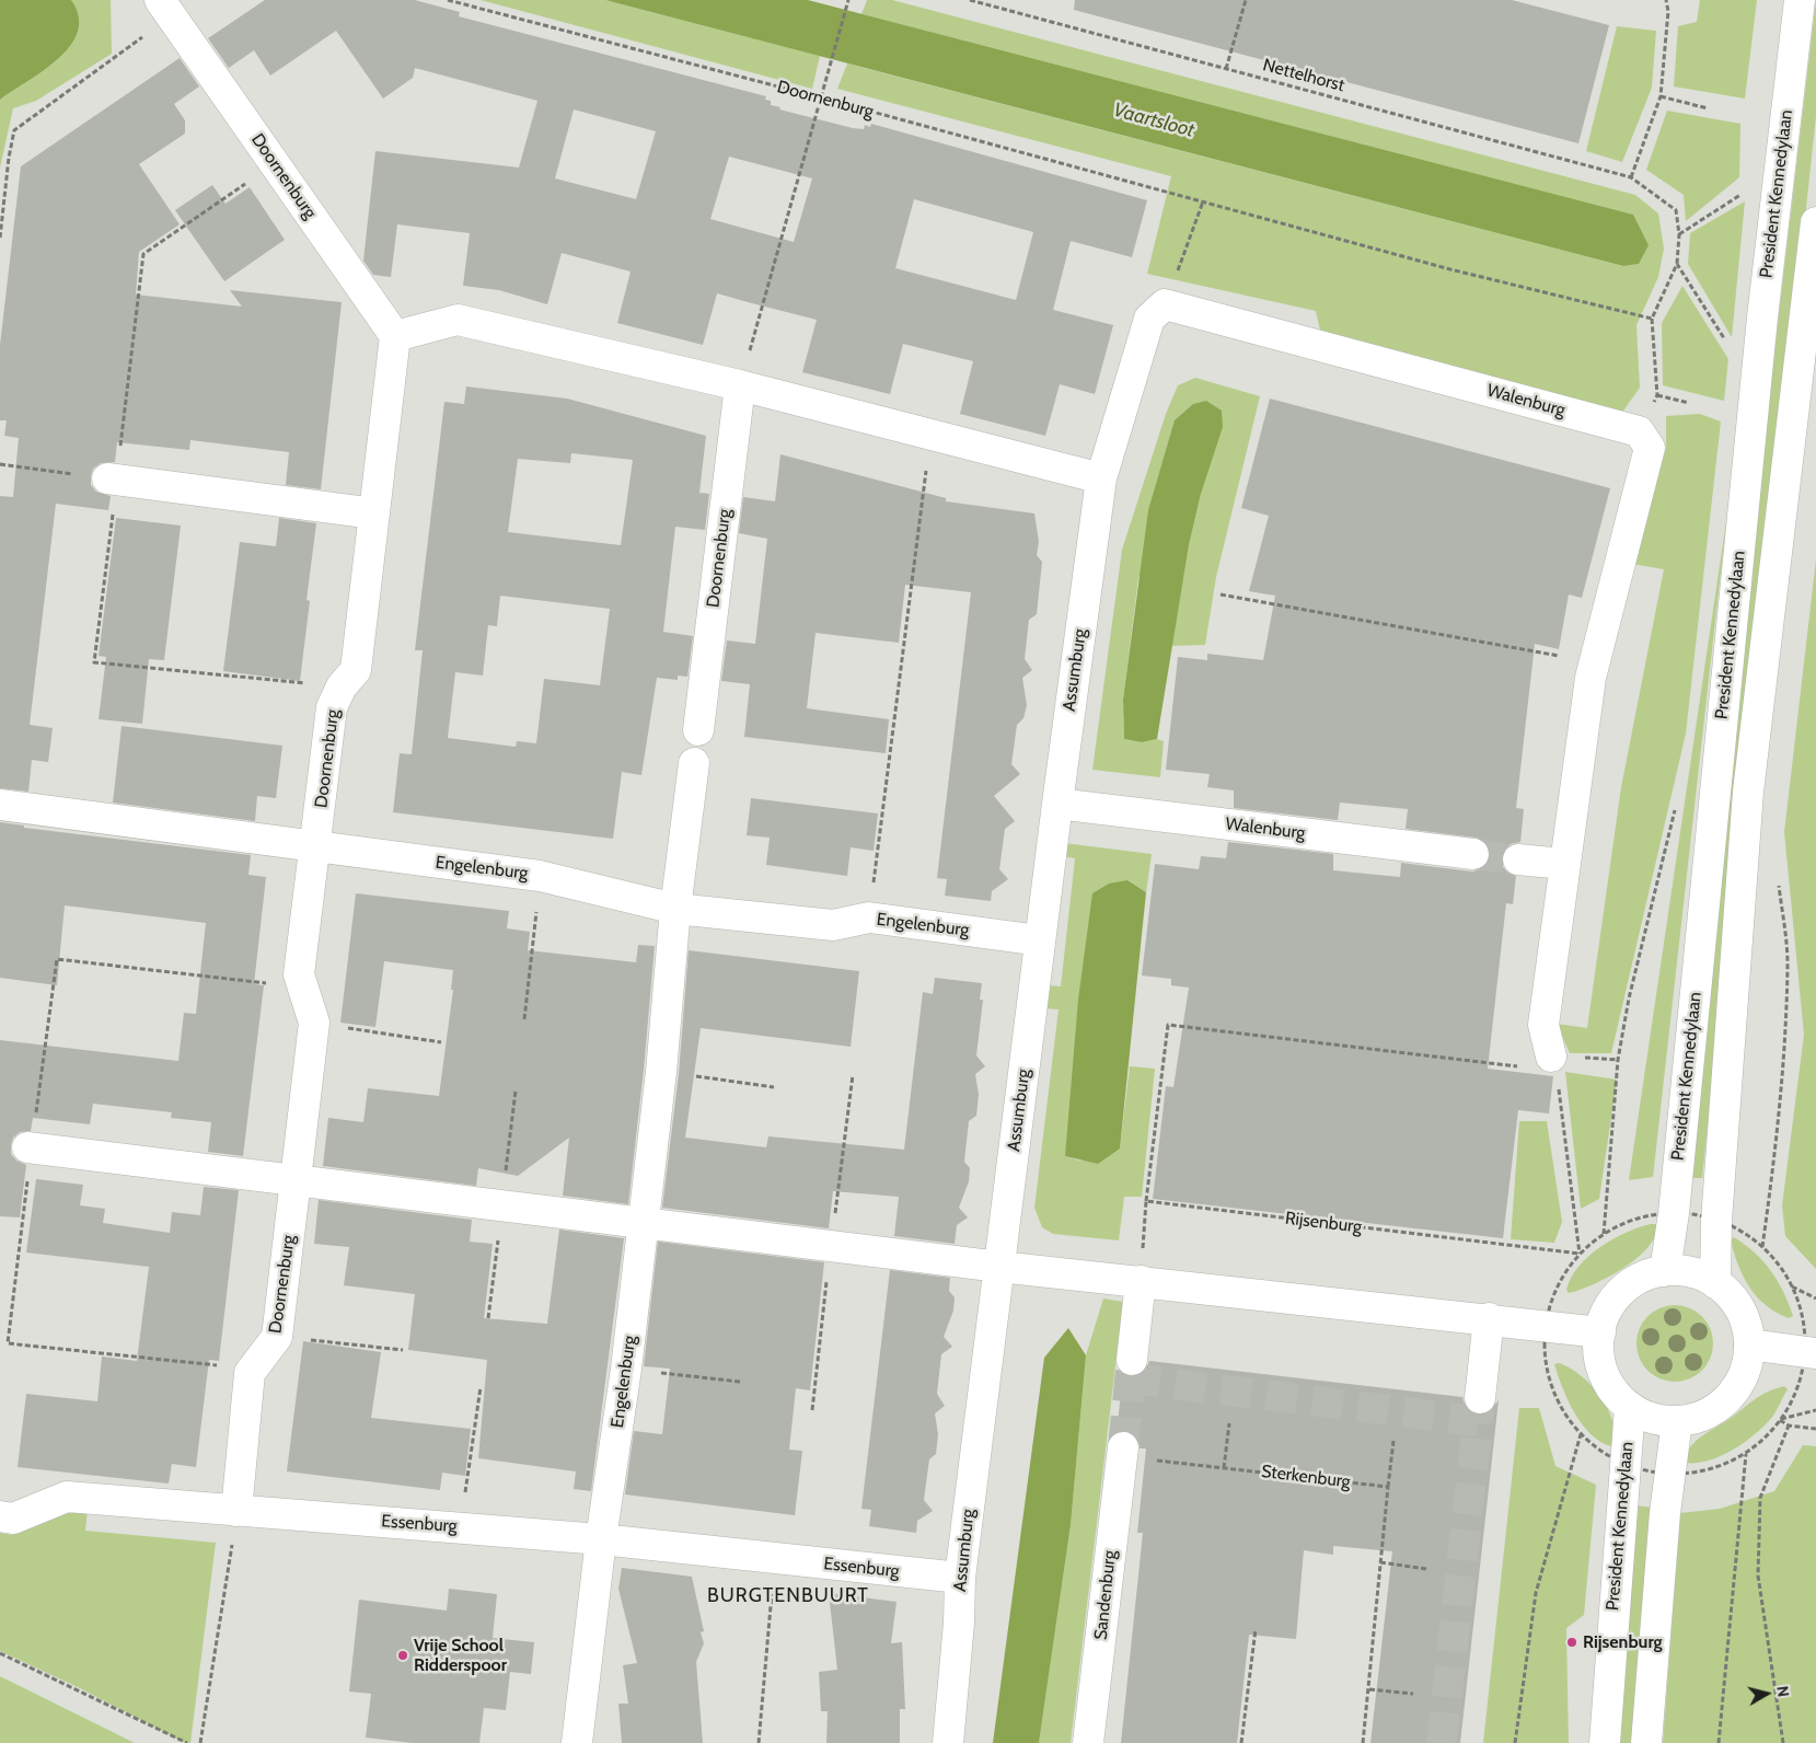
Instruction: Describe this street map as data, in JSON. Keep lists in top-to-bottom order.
{
  "streets": {
    "street": [
      "Doornenburg",
      "President Kennedylaan",
      "Walenburg",
      "Assumburg",
      "Engelenburg",
      "Essenburg",
      "Sandenburg"
    ],
    "path": ["Nettelhorst", "Rijsenburg", "Sterkenburg"]
  },
  "crossings": [
    ["Doornenburg", "Engelenburg"],
    ["Doornenburg", "Essenburg"],
    ["Walenburg", "Assumburg"],
    ["Assumburg", "Engelenburg"],
    ["Assumburg", "Essenburg"],
    ["Engelenburg", "Essenburg"]
  ],
  "districts": ["BURGTENBUURT"],
  "water": ["Vaartsloot"],
  "places": ["Rijsenburg", "Vrije School Ridderspoor"],
  "north": "right"
}
